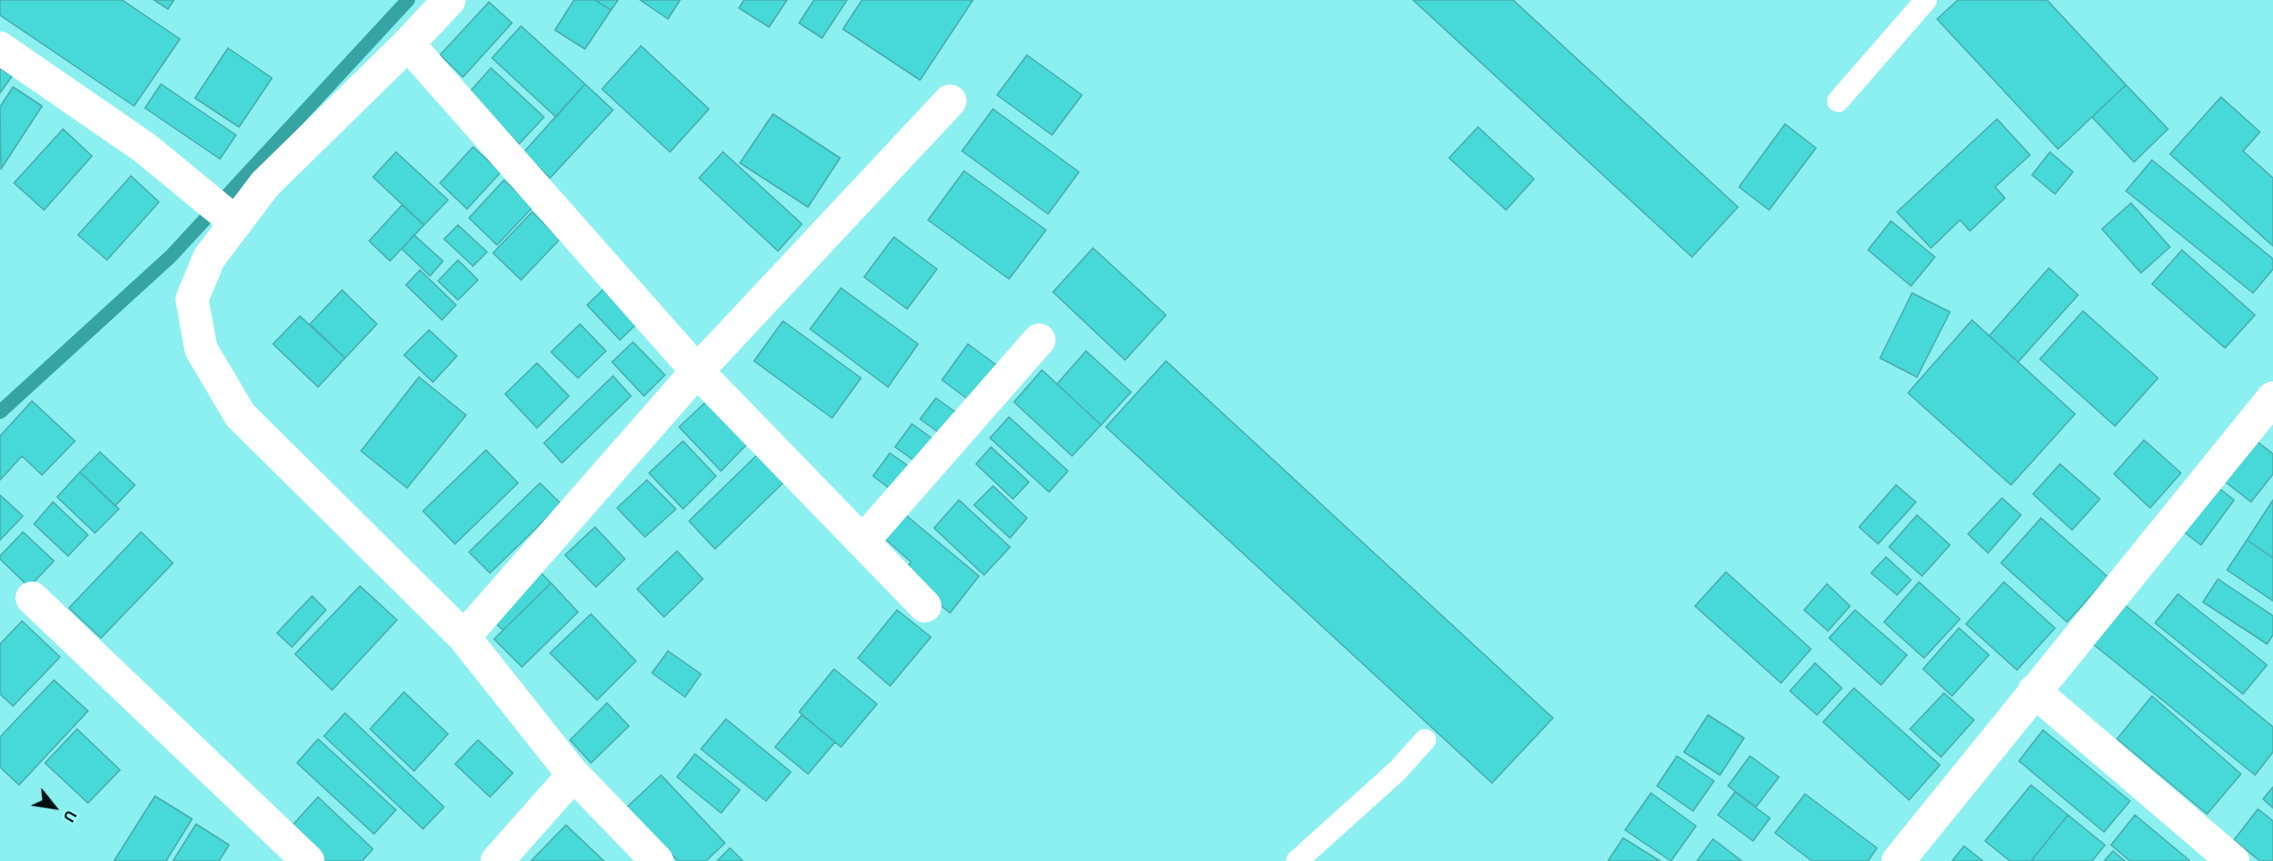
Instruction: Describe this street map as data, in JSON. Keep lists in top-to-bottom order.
{
  "north": "bottom right"
}
